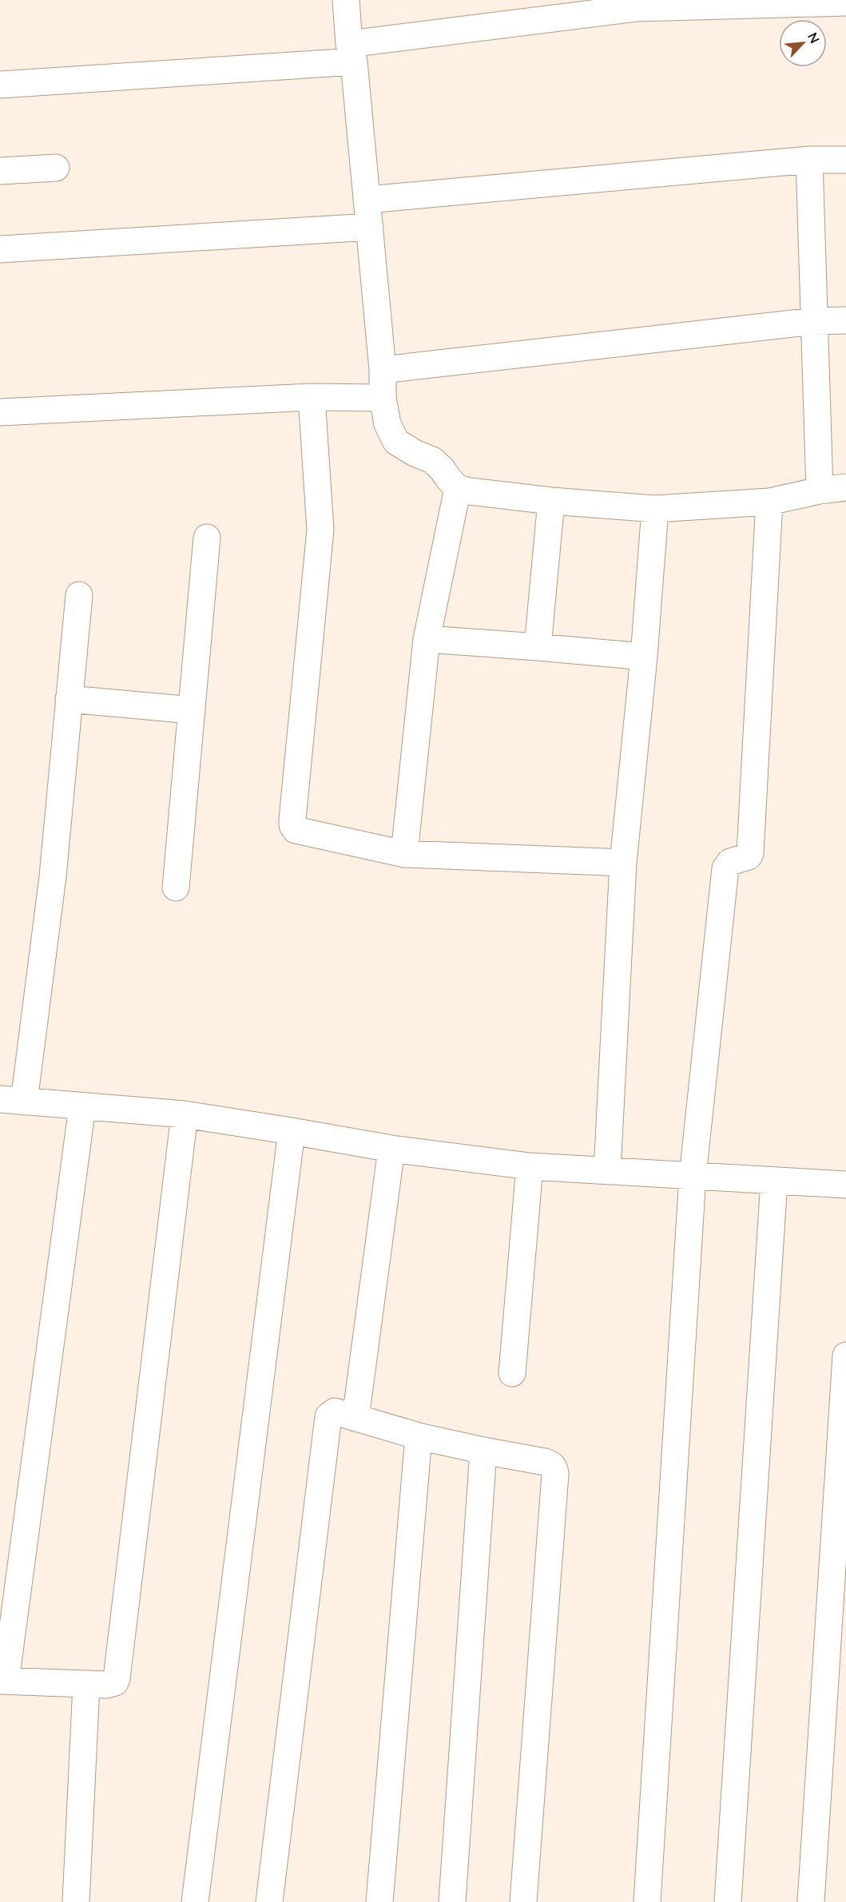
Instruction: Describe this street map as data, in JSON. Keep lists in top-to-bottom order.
{
  "north": "top right"
}
